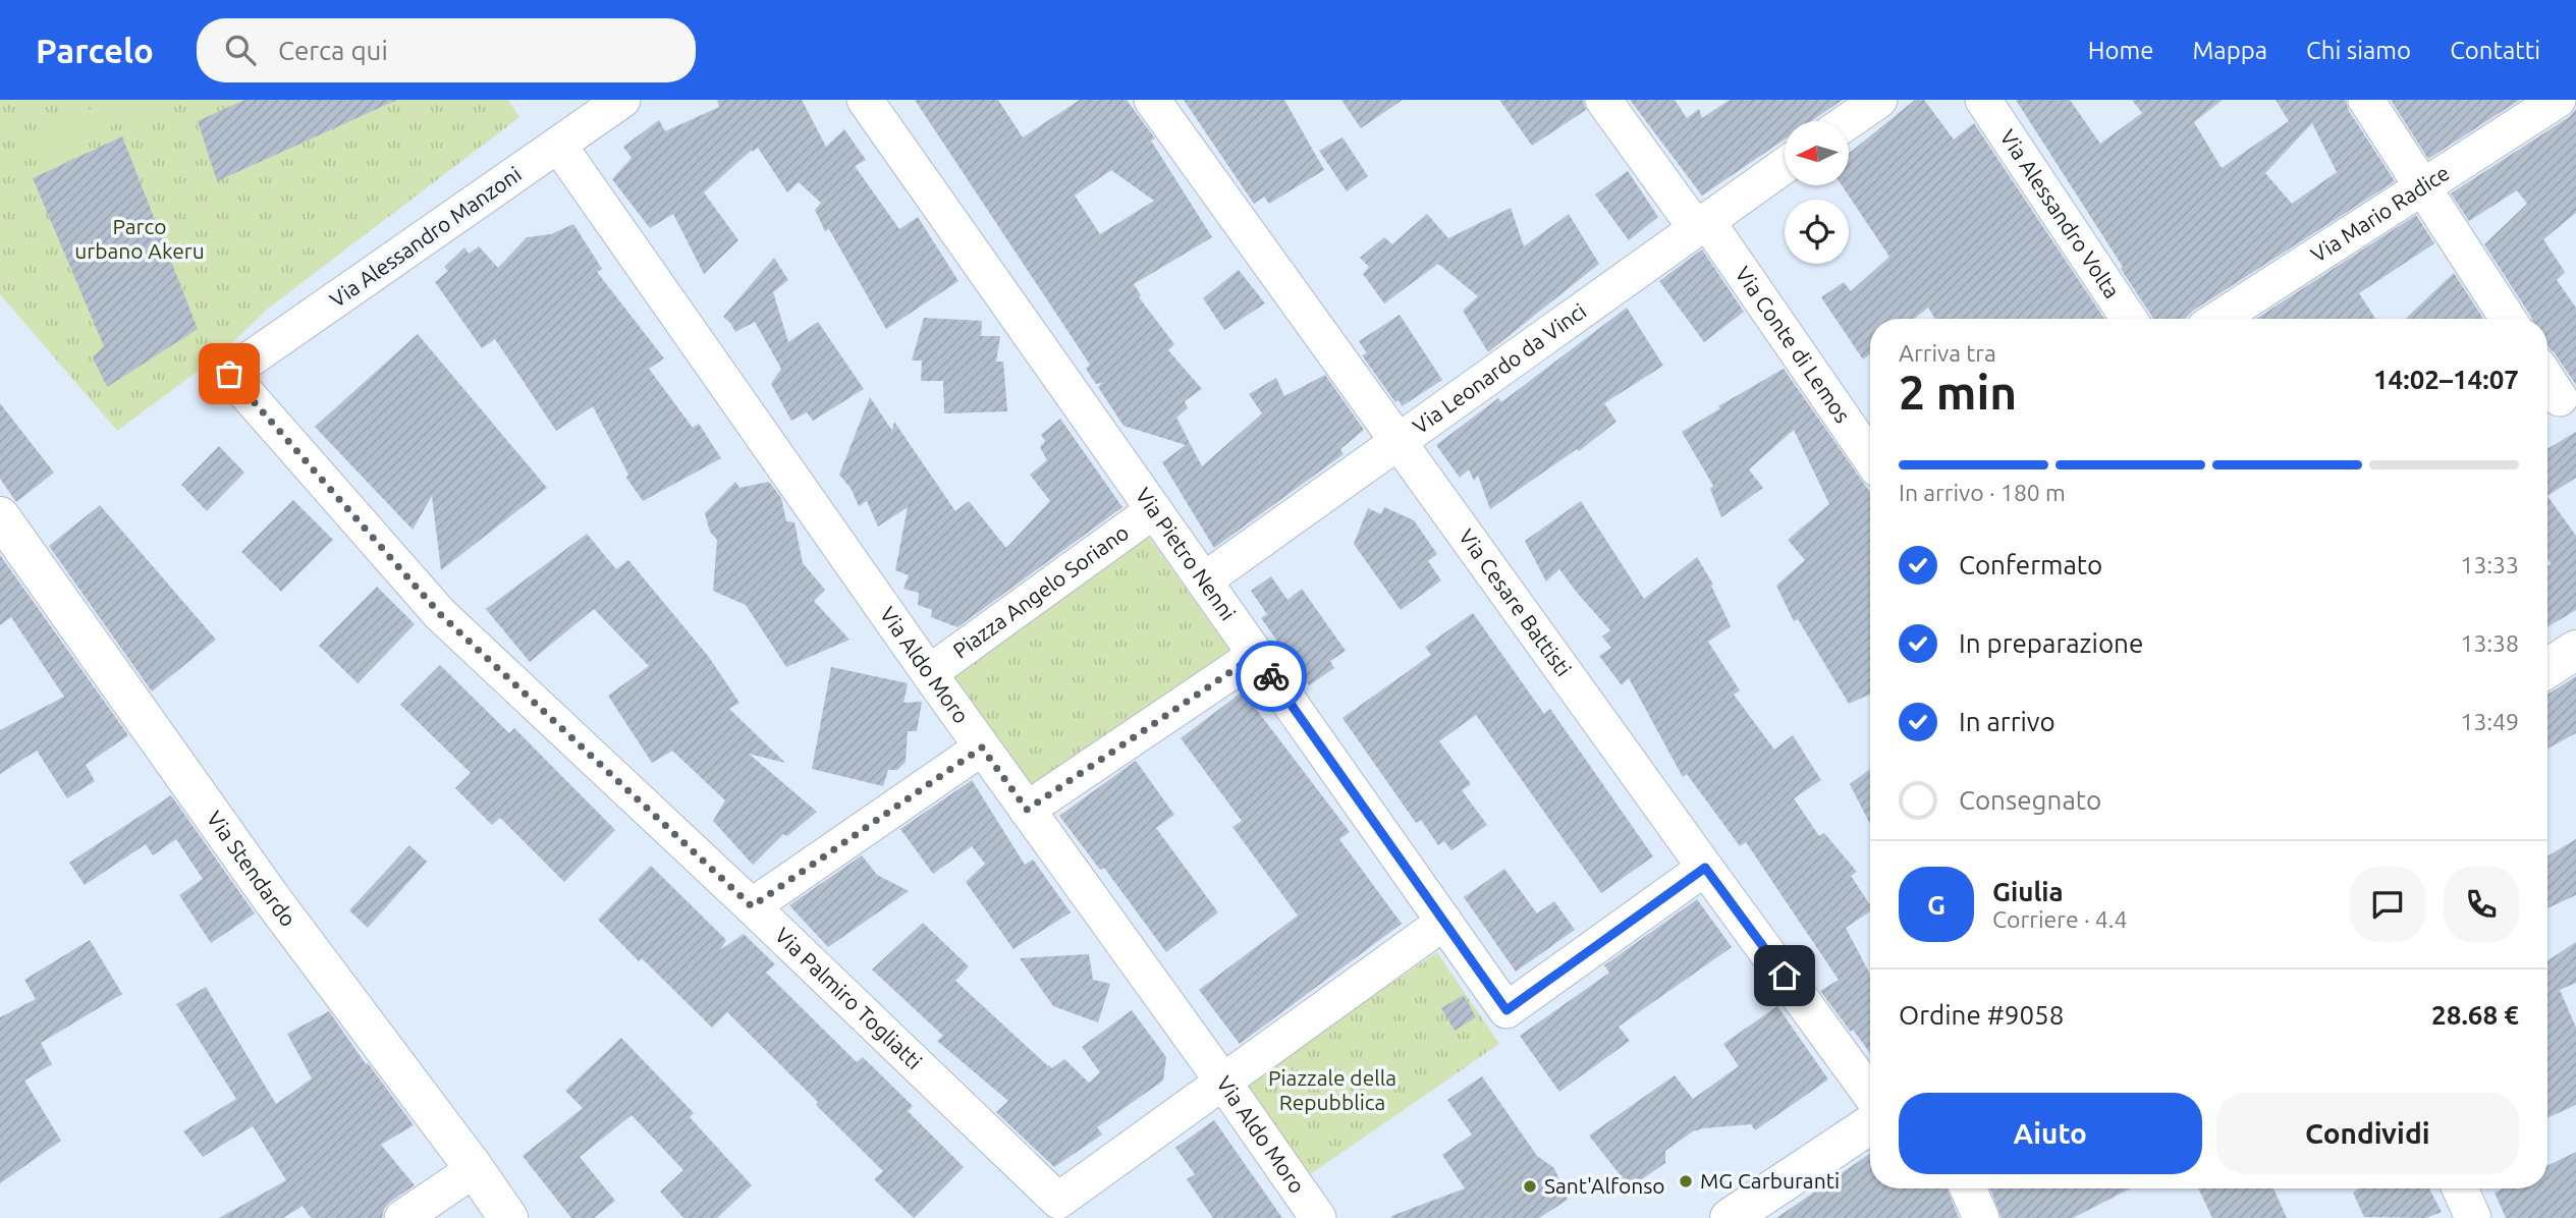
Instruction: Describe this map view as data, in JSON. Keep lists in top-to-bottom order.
{
  "streets": {
    "street": [
      "Via Alessandro Volta",
      "Via Mario Radice",
      "Via Alessandro Manzoni",
      "Via Conte di Lemos",
      "Via Leonardo da Vinci",
      "Via Pietro Nenni",
      "Piazza Angelo Soriano",
      "Via Cesare Battisti",
      "Via Aldo Moro",
      "Via Stendardo",
      "Via Palmiro Togliatti"
    ]
  },
  "crossings": [
    ["Via Alessandro Manzoni", "Via Aldo Moro"],
    ["Via Alessandro Manzoni", "Via Palmiro Togliatti"],
    ["Via Conte di Lemos", "Via Leonardo da Vinci"],
    ["Via Leonardo da Vinci", "Via Pietro Nenni"],
    ["Via Leonardo da Vinci", "Via Cesare Battisti"],
    ["Via Pietro Nenni", "Piazza Angelo Soriano"],
    ["Via Pietro Nenni", "Via Cesare Battisti"],
    ["Piazza Angelo Soriano", "Via Aldo Moro"],
    ["Via Aldo Moro", "Via Palmiro Togliatti"]
  ],
  "parks": ["Parco urbano Akeru", "Piazzale della Repubblica"],
  "places": ["MG Carburanti", "Sant'Alfonso"],
  "north": "left",
  "page": {
    "header": "Parcelo",
    "search": "Cerca qui",
    "nav": [
      "Home",
      "Mappa",
      "Chi siamo",
      "Contatti"
    ],
    "heading": ["2 min", "Arriva tra", "14:02–14:07"],
    "panel": [
      "Giulia",
      "Corriere · 4.4",
      "Ordine #9058",
      "28.68 €"
    ],
    "bar": "In arrivo · 180 m",
    "list": [
      ["Confermato", "13:33"],
      ["In preparazione", "13:38"],
      ["In arrivo", "13:49"],
      "Consegnato"
    ],
    "round": "G",
    "buttons": ["Aiuto", "Condividi"]
  }
}
